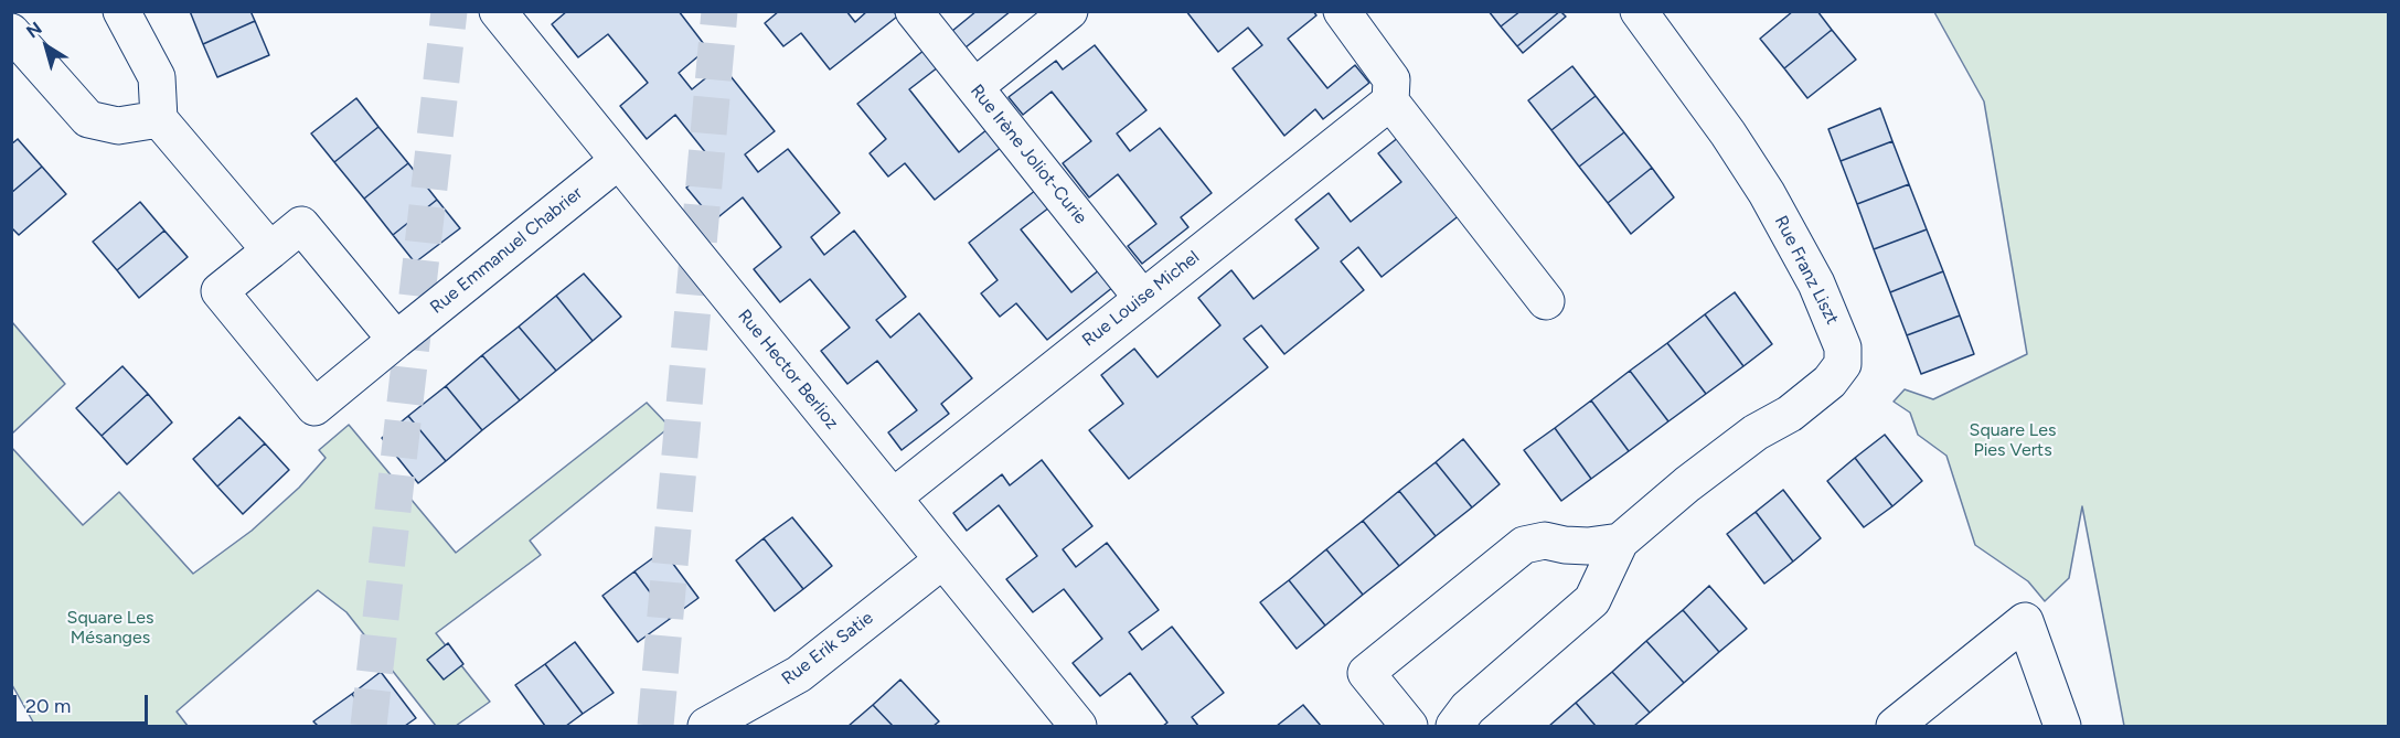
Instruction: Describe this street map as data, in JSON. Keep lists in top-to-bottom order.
{
  "streets": {
    "street": [
      "Rue Irène Joliot-Curie",
      "Rue Emmanuel Chabrier",
      "Rue Franz Liszt",
      "Rue Louise Michel",
      "Rue Hector Berlioz",
      "Rue Erik Satie"
    ]
  },
  "crossings": [
    ["Rue Irène Joliot-Curie", "Rue Louise Michel"],
    ["Rue Emmanuel Chabrier", "Rue Hector Berlioz"],
    ["Rue Louise Michel", "Rue Hector Berlioz"],
    ["Rue Hector Berlioz", "Rue Erik Satie"]
  ],
  "parks": ["Square Les Pies Verts", "Square Les Mésanges"],
  "scale_bar": "20 m",
  "north": "top left"
}
